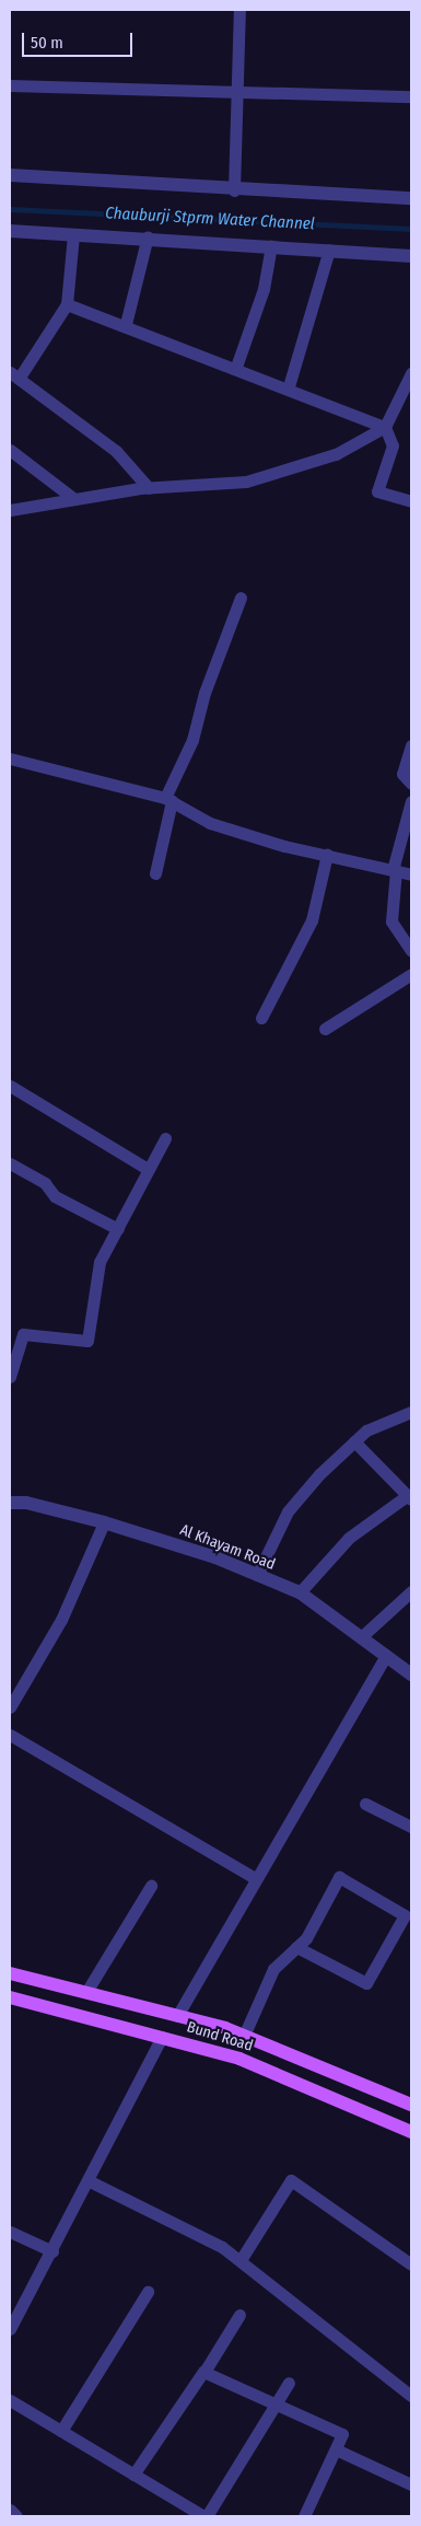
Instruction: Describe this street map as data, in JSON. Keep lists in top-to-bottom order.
{
  "streets": {
    "main road": ["Bund Road"],
    "street": ["Al Khayam Road"]
  },
  "water": ["Chauburji Stprm Water Channel"],
  "scale_bar": "50 m"
}
